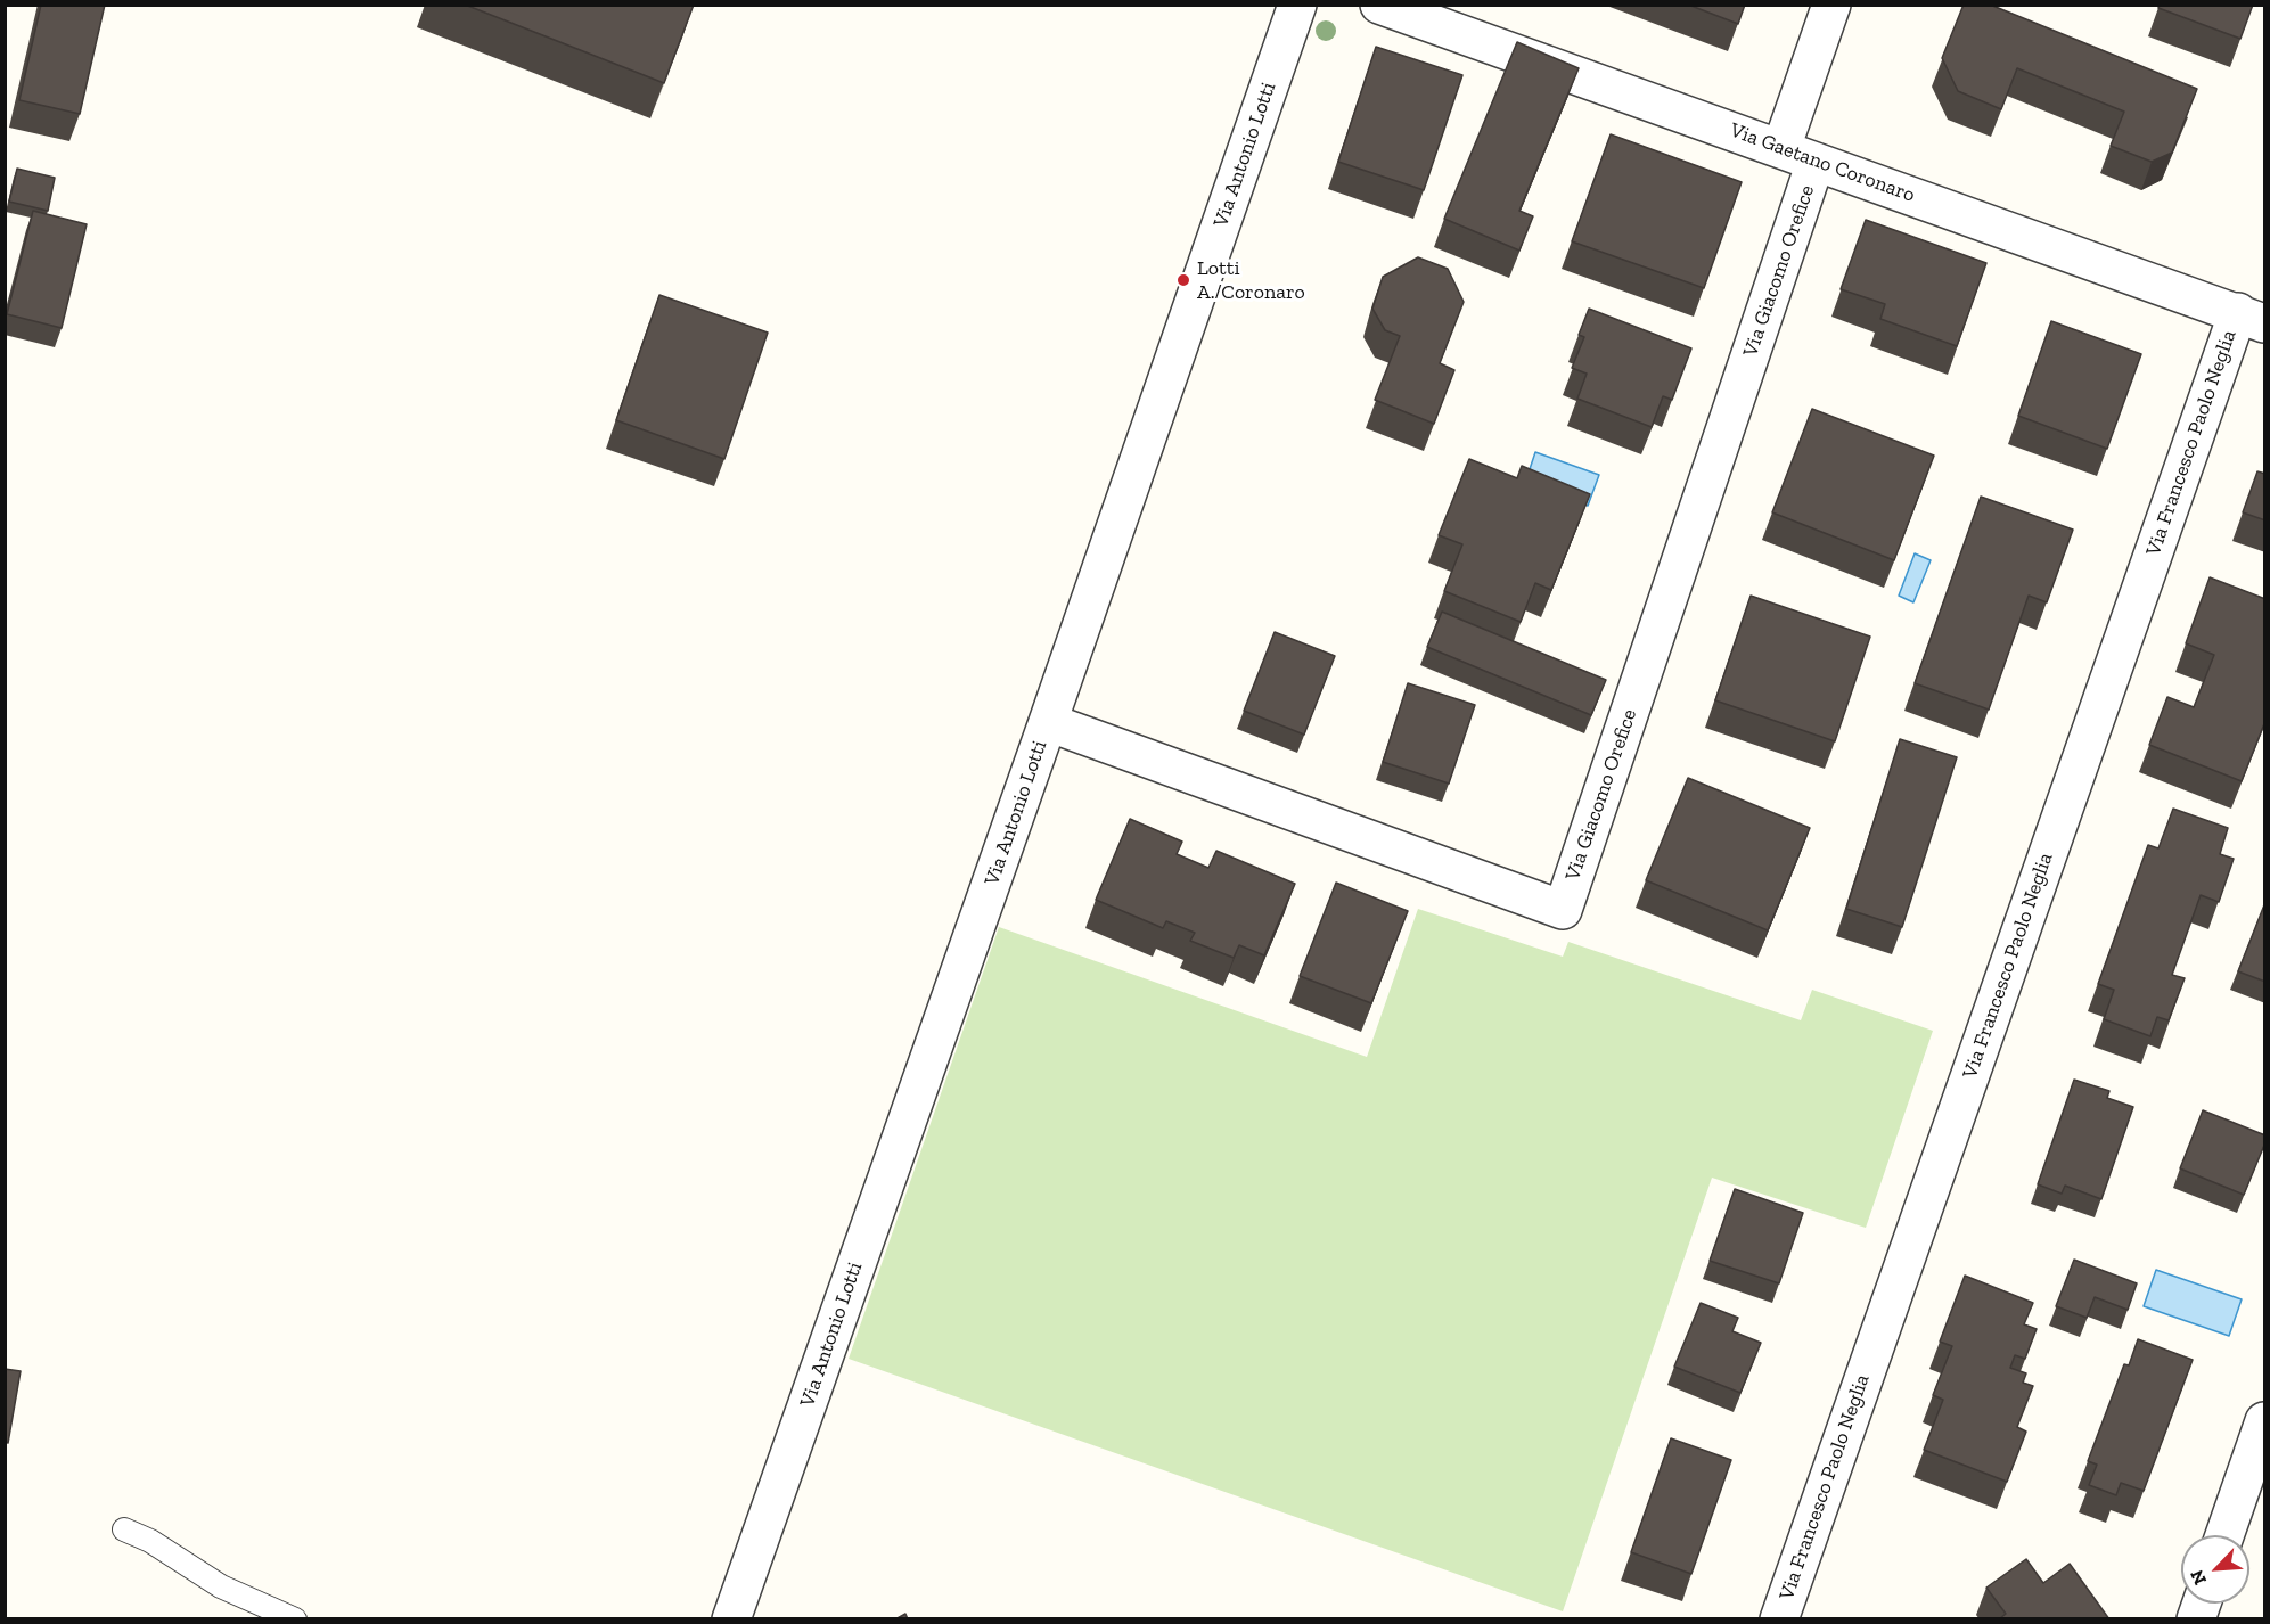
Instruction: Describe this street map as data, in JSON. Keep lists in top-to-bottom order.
{
  "streets": {
    "street": [
      "Via Antonio Lotti",
      "Via Gaetano Coronaro",
      "Via Giacomo Orefice",
      "Via Francesco Paolo Neglia"
    ]
  },
  "crossings": [
    ["Via Antonio Lotti", "Via Giacomo Orefice"],
    ["Via Gaetano Coronaro", "Via Giacomo Orefice"],
    ["Via Gaetano Coronaro", "Via Francesco Paolo Neglia"]
  ],
  "places": ["Lotti A./Coronaro"],
  "north": "bottom left"
}
